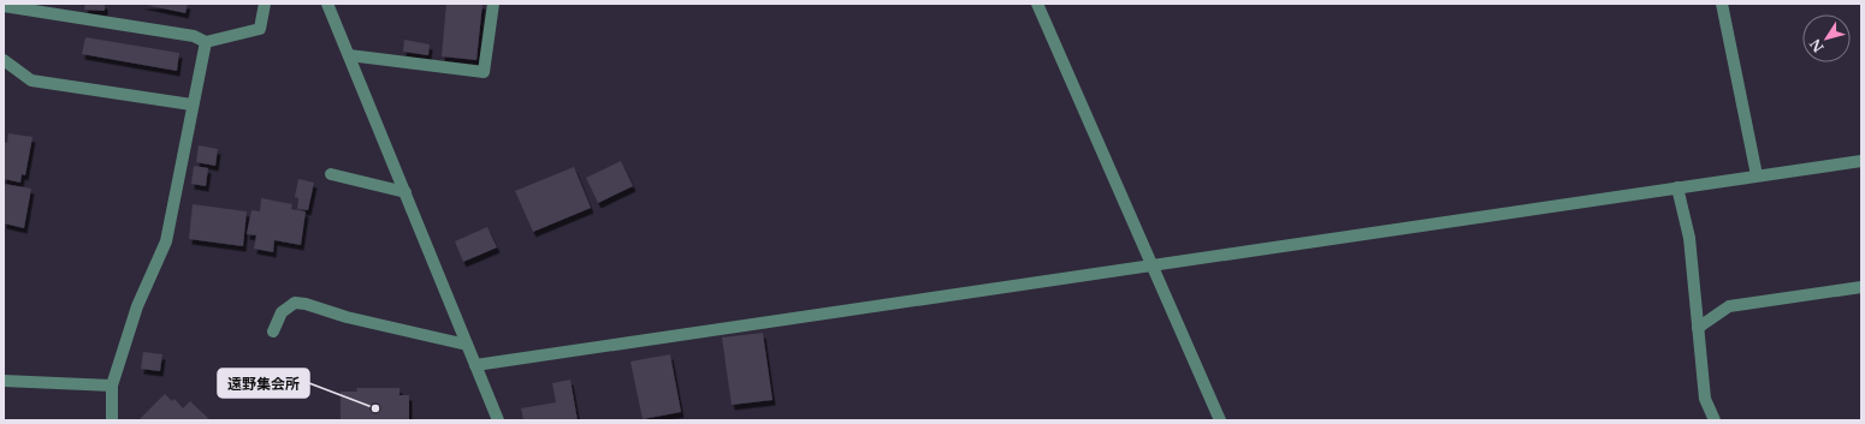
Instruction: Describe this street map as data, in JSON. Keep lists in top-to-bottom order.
{
  "places": ["遠野集会所"],
  "north": "bottom left"
}
